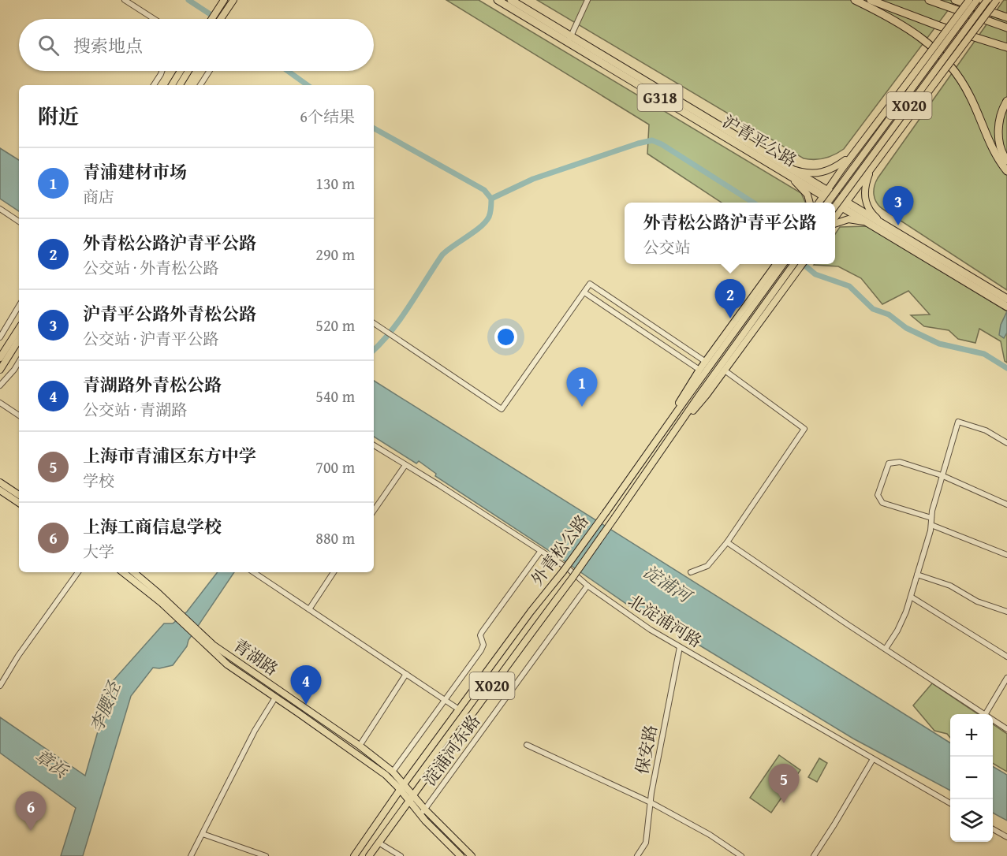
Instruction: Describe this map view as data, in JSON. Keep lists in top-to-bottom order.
{
  "streets": {
    "highway": ["G318", "沪青平公路"],
    "main road": ["X020", "外青松公路", "青湖路"],
    "street": ["北淀浦河路", "保安路", "淀浦河东路"]
  },
  "crossings": [
    ["X020", "沪青平公路"],
    ["外青松公路", "青湖路"],
    ["北淀浦河路", "保安路"],
    ["北淀浦河路", "淀浦河东路"]
  ],
  "water": ["淀浦河", "李腰泾", "章浜"],
  "page": {
    "search": "搜索地点",
    "heading": ["附近", "6个结果"],
    "list": [
      {
        "mark": "1",
        "name": "青浦建材市场",
        "note": "商店",
        "value": "130 m"
      },
      {
        "mark": "2",
        "name": "外青松公路沪青平公路",
        "note": "公交站 · 外青松公路",
        "value": "290 m"
      },
      {
        "mark": "3",
        "name": "沪青平公路外青松公路",
        "note": "公交站 · 沪青平公路",
        "value": "520 m"
      },
      {
        "mark": "4",
        "name": "青湖路外青松公路",
        "note": "公交站 · 青湖路",
        "value": "540 m"
      },
      {
        "mark": "5",
        "name": "上海市青浦区东方中学",
        "note": "学校",
        "value": "700 m"
      },
      {
        "mark": "6",
        "name": "上海工商信息学校",
        "note": "大学",
        "value": "880 m"
      }
    ],
    "pins": [
      "3",
      "2",
      "1",
      "4",
      "5",
      "6"
    ],
    "popup": ["外青松公路沪青平公路", "公交站"],
    "map_buttons": ["+", "−"]
  }
}
